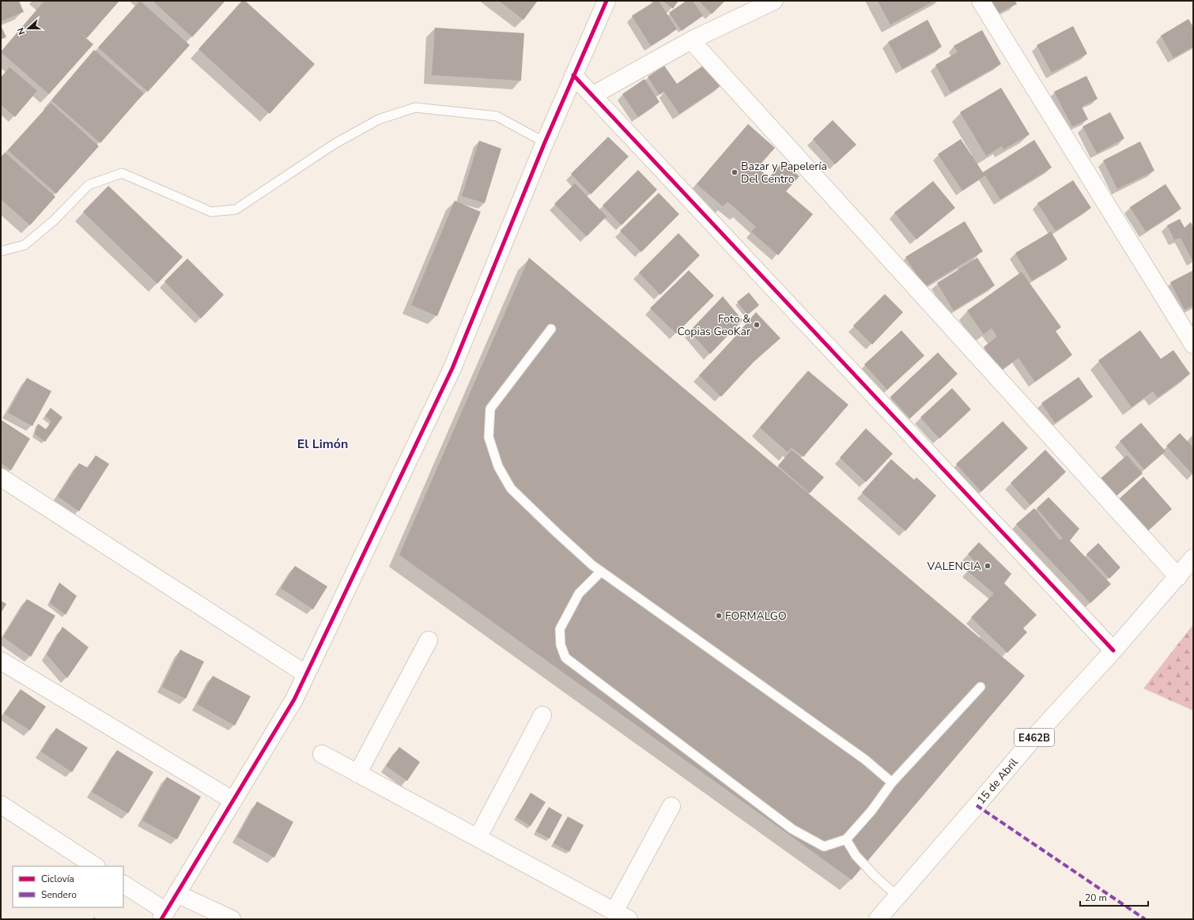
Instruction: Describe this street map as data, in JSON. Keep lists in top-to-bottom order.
{
  "streets": {
    "street": ["E462B", "15 de Abril"]
  },
  "districts": ["El Limón"],
  "places": [
    "Bazar y Papelería Del Centro",
    "Foto & Copias GeoKar",
    "VALENCIA",
    "FORMALGO"
  ],
  "legend": ["Ciclovía", "Sendero"],
  "scale_bar": "20 m",
  "north": "left"
}
